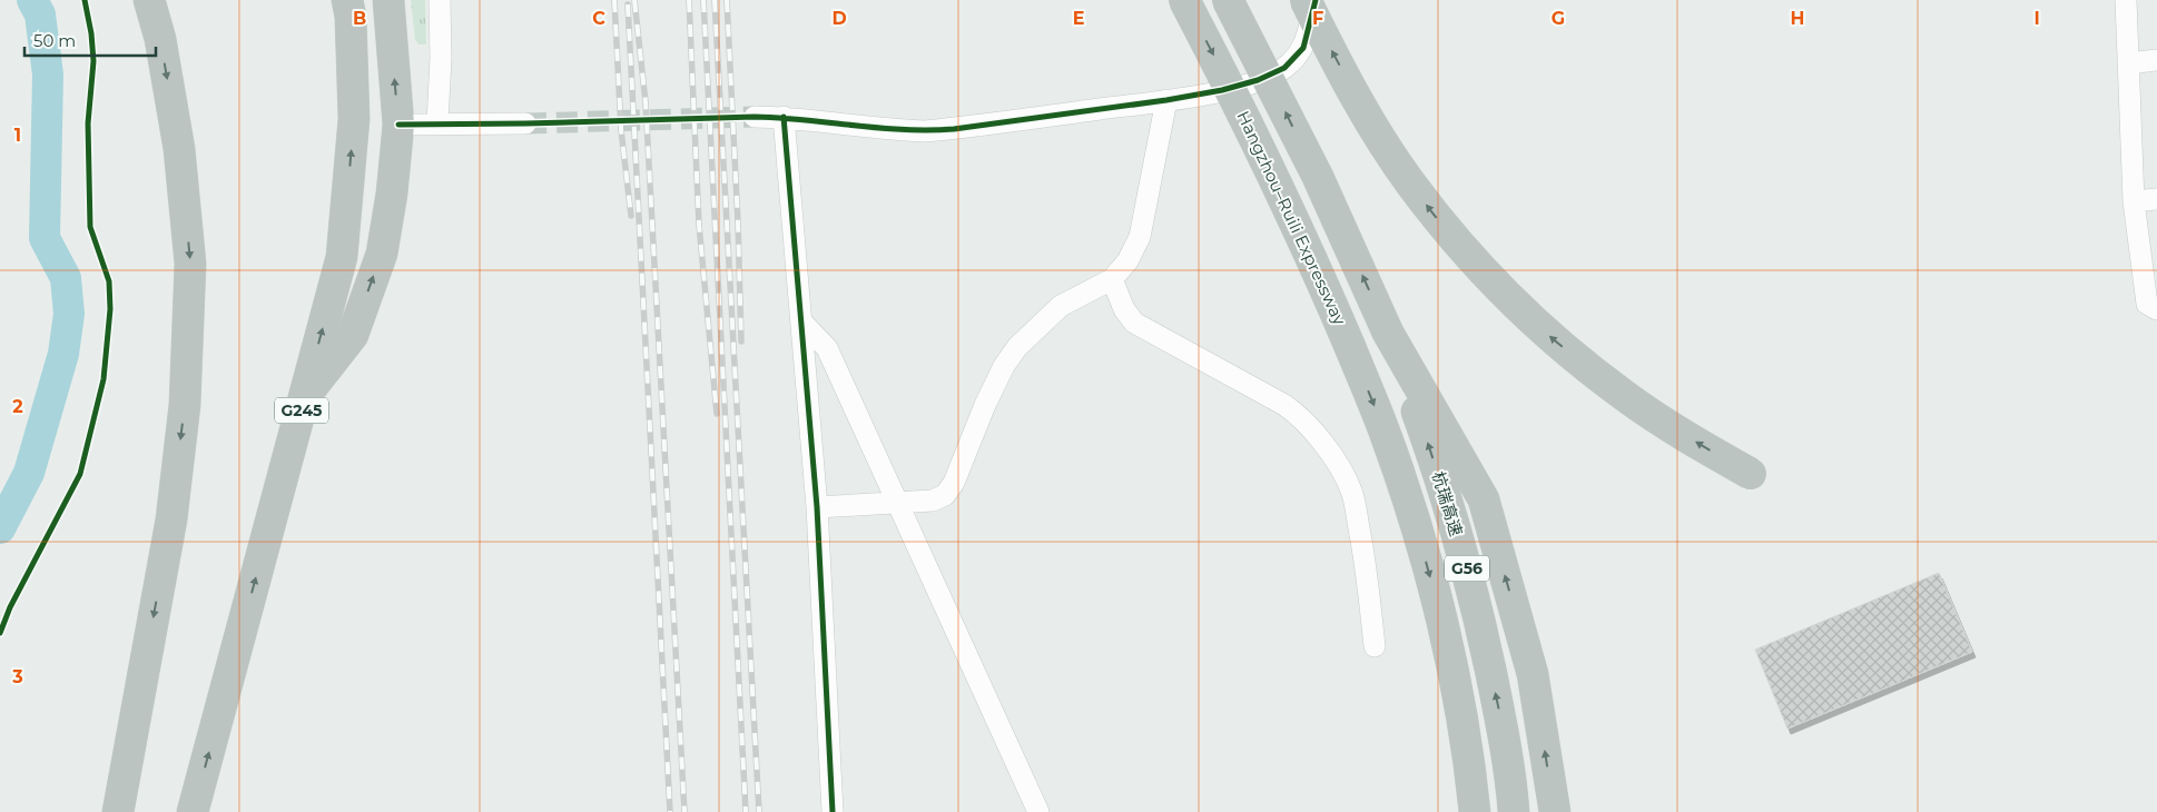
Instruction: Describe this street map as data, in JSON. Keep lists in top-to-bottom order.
{
  "streets": {
    "highway": [
      "Hangzhou–Ruili Expressway",
      "G245",
      "杭瑞高速",
      "G56"
    ]
  },
  "crossings": [
    ["Hangzhou–Ruili Expressway", "G56"],
    ["杭瑞高速", "G56"]
  ],
  "scale_bar": "50 m",
  "grid": {
    "columns": [
      "B",
      "C",
      "D",
      "E",
      "F",
      "G",
      "H",
      "I"
    ],
    "rows": ["1", "2", "3"]
  }
}
